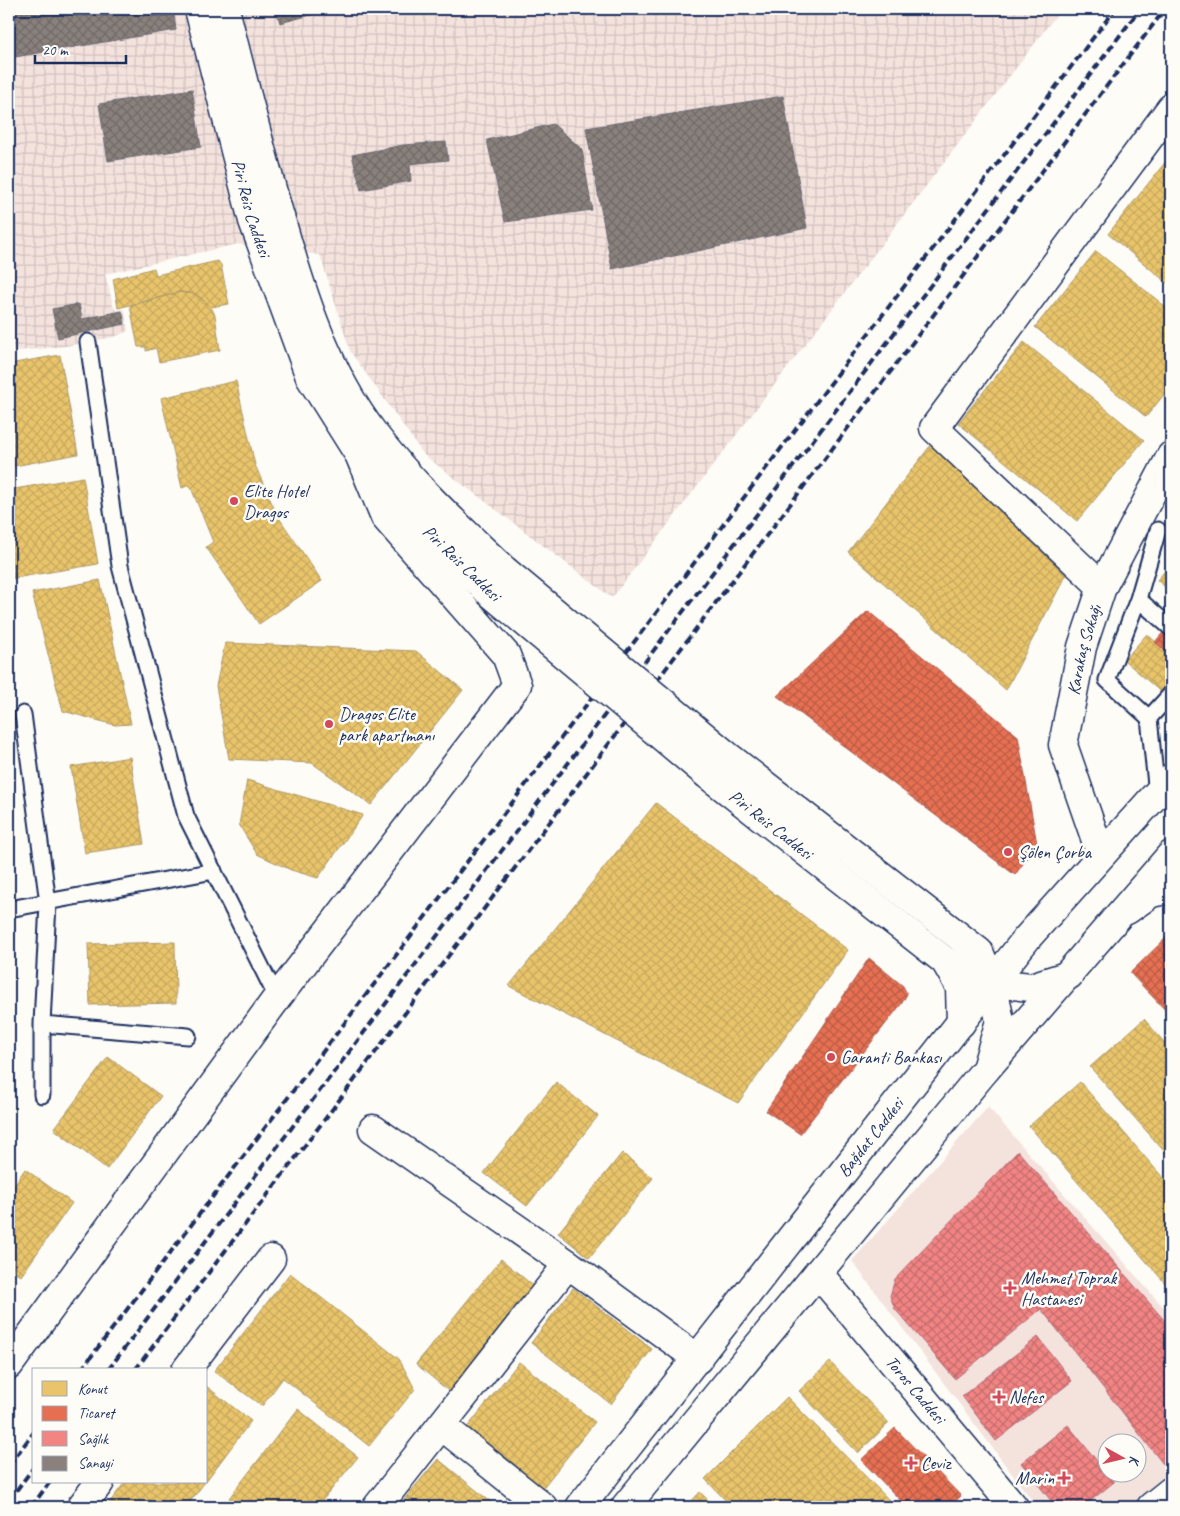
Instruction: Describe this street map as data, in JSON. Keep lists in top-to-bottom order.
{
  "streets": {
    "main road": [
      "Piri Reis Caddesi",
      "Karakaş Sokağı",
      "Bağdat Caddesi",
      "Toros Caddesi"
    ]
  },
  "crossings": [
    ["Karakaş Sokağı", "Bağdat Caddesi"]
  ],
  "places": {
    "other": [
      "Elite Hotel Dragos",
      "Dragos Elite park apartmanı",
      "Şölen Çorba",
      "Garanti Bankası"
    ],
    "health": [
      "Mehmet Toprak Hastanesi",
      "Nefes",
      "Ceviz",
      "Marin"
    ]
  },
  "legend": [
    "Konut",
    "Ticaret",
    "Sağlık",
    "Sanayi"
  ],
  "scale_bar": "20 m",
  "north": "right"
}
